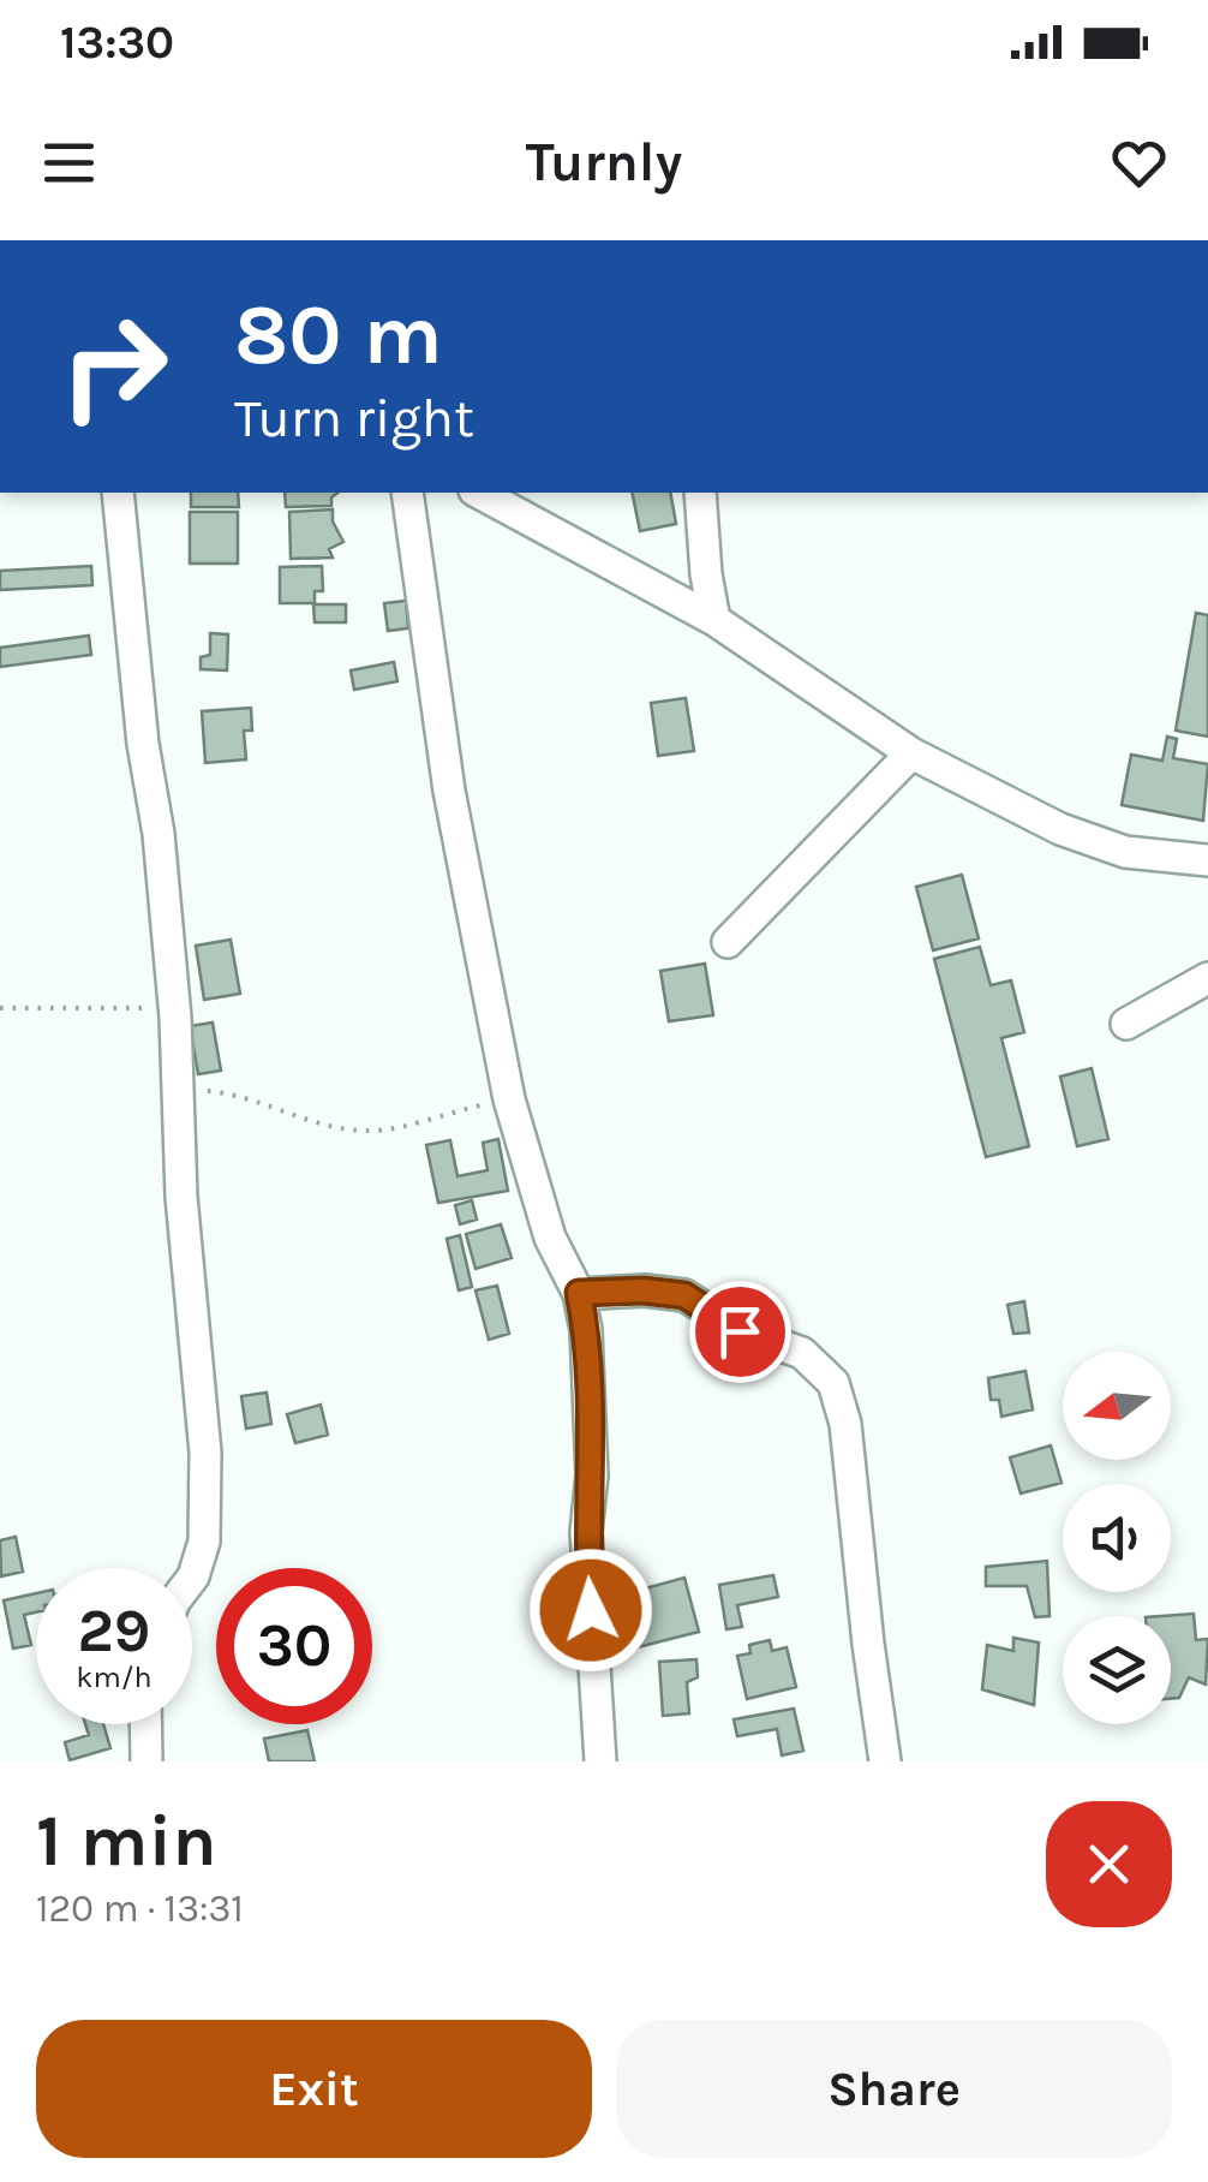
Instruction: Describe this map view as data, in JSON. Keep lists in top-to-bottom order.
{
  "north": "left",
  "page": {
    "status": "13:30",
    "header": "Turnly",
    "turn": ["80 m", "Turn right"],
    "speed": "29 km/h",
    "limit": "30",
    "heading": ["1 min", "120 m · 13:31"],
    "buttons": ["Exit", "Share"]
  }
}
